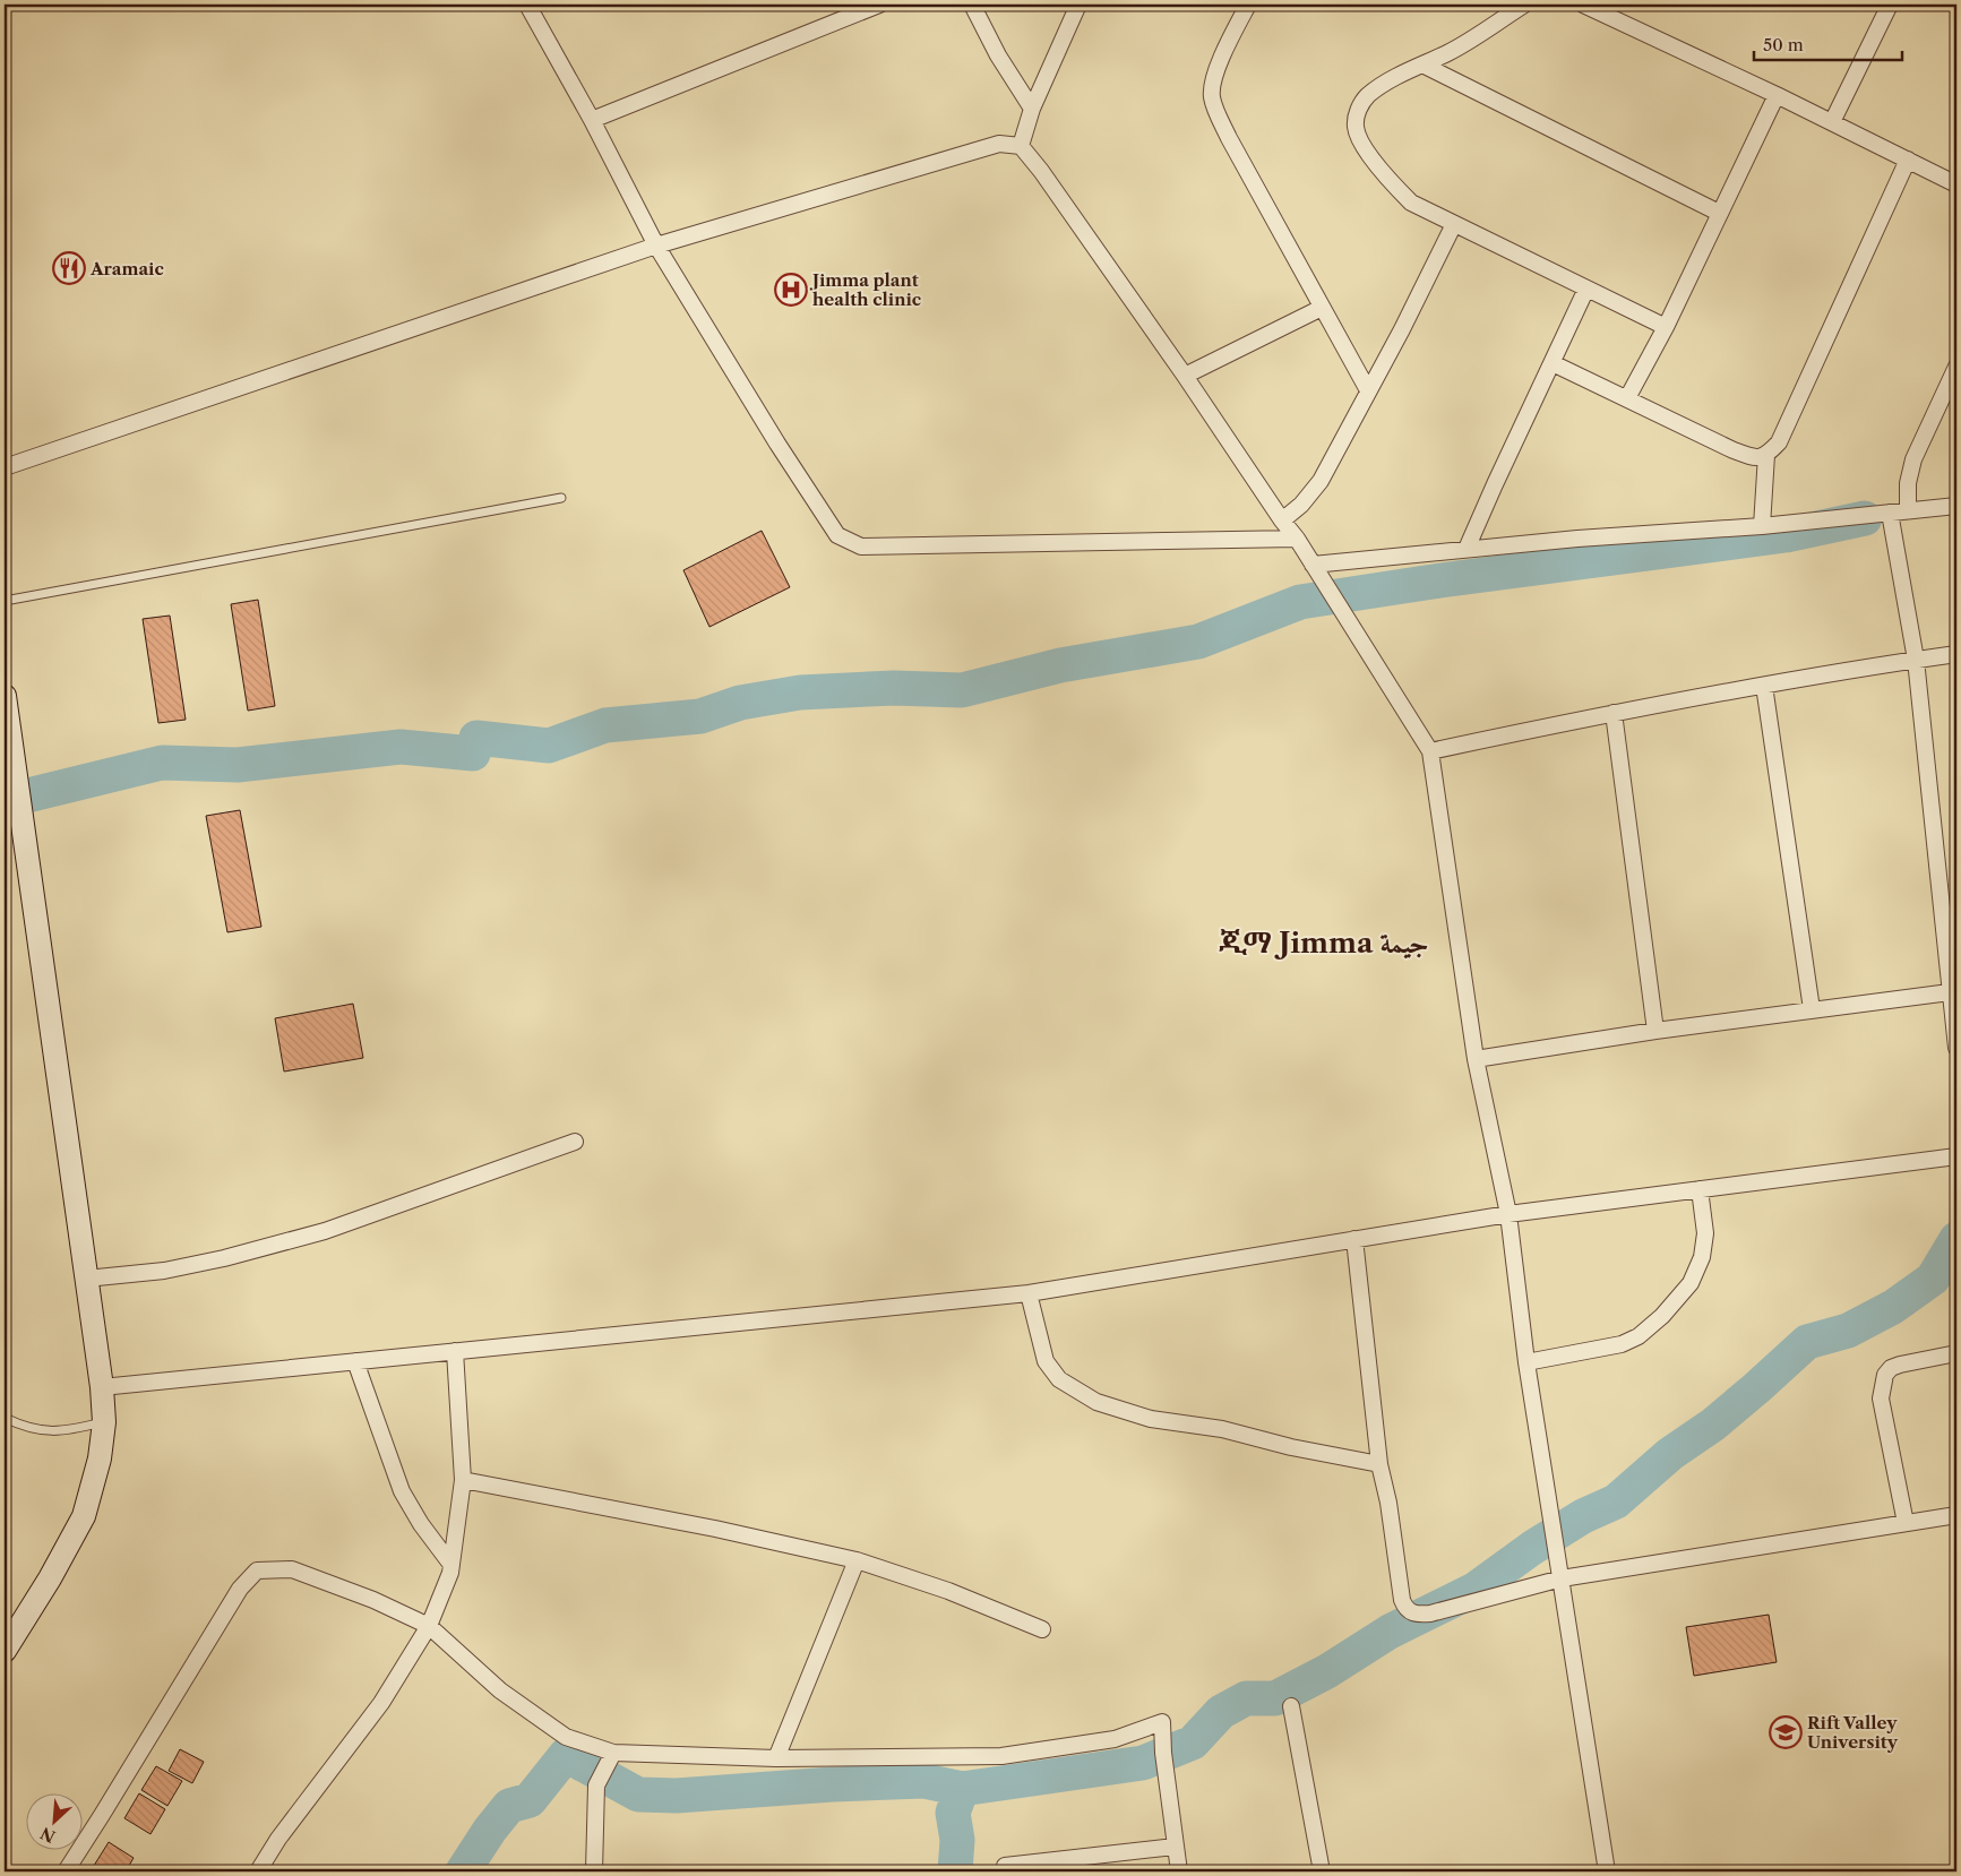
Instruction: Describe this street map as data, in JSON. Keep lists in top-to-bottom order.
{
  "districts": ["ጂማ Jimma جيمة"],
  "places": {
    "restaurant": ["Aramaic"],
    "hospital": ["Jimma plant health clinic"],
    "school or university": ["Rift Valley University"]
  },
  "scale_bar": "50 m",
  "north": "bottom left"
}
